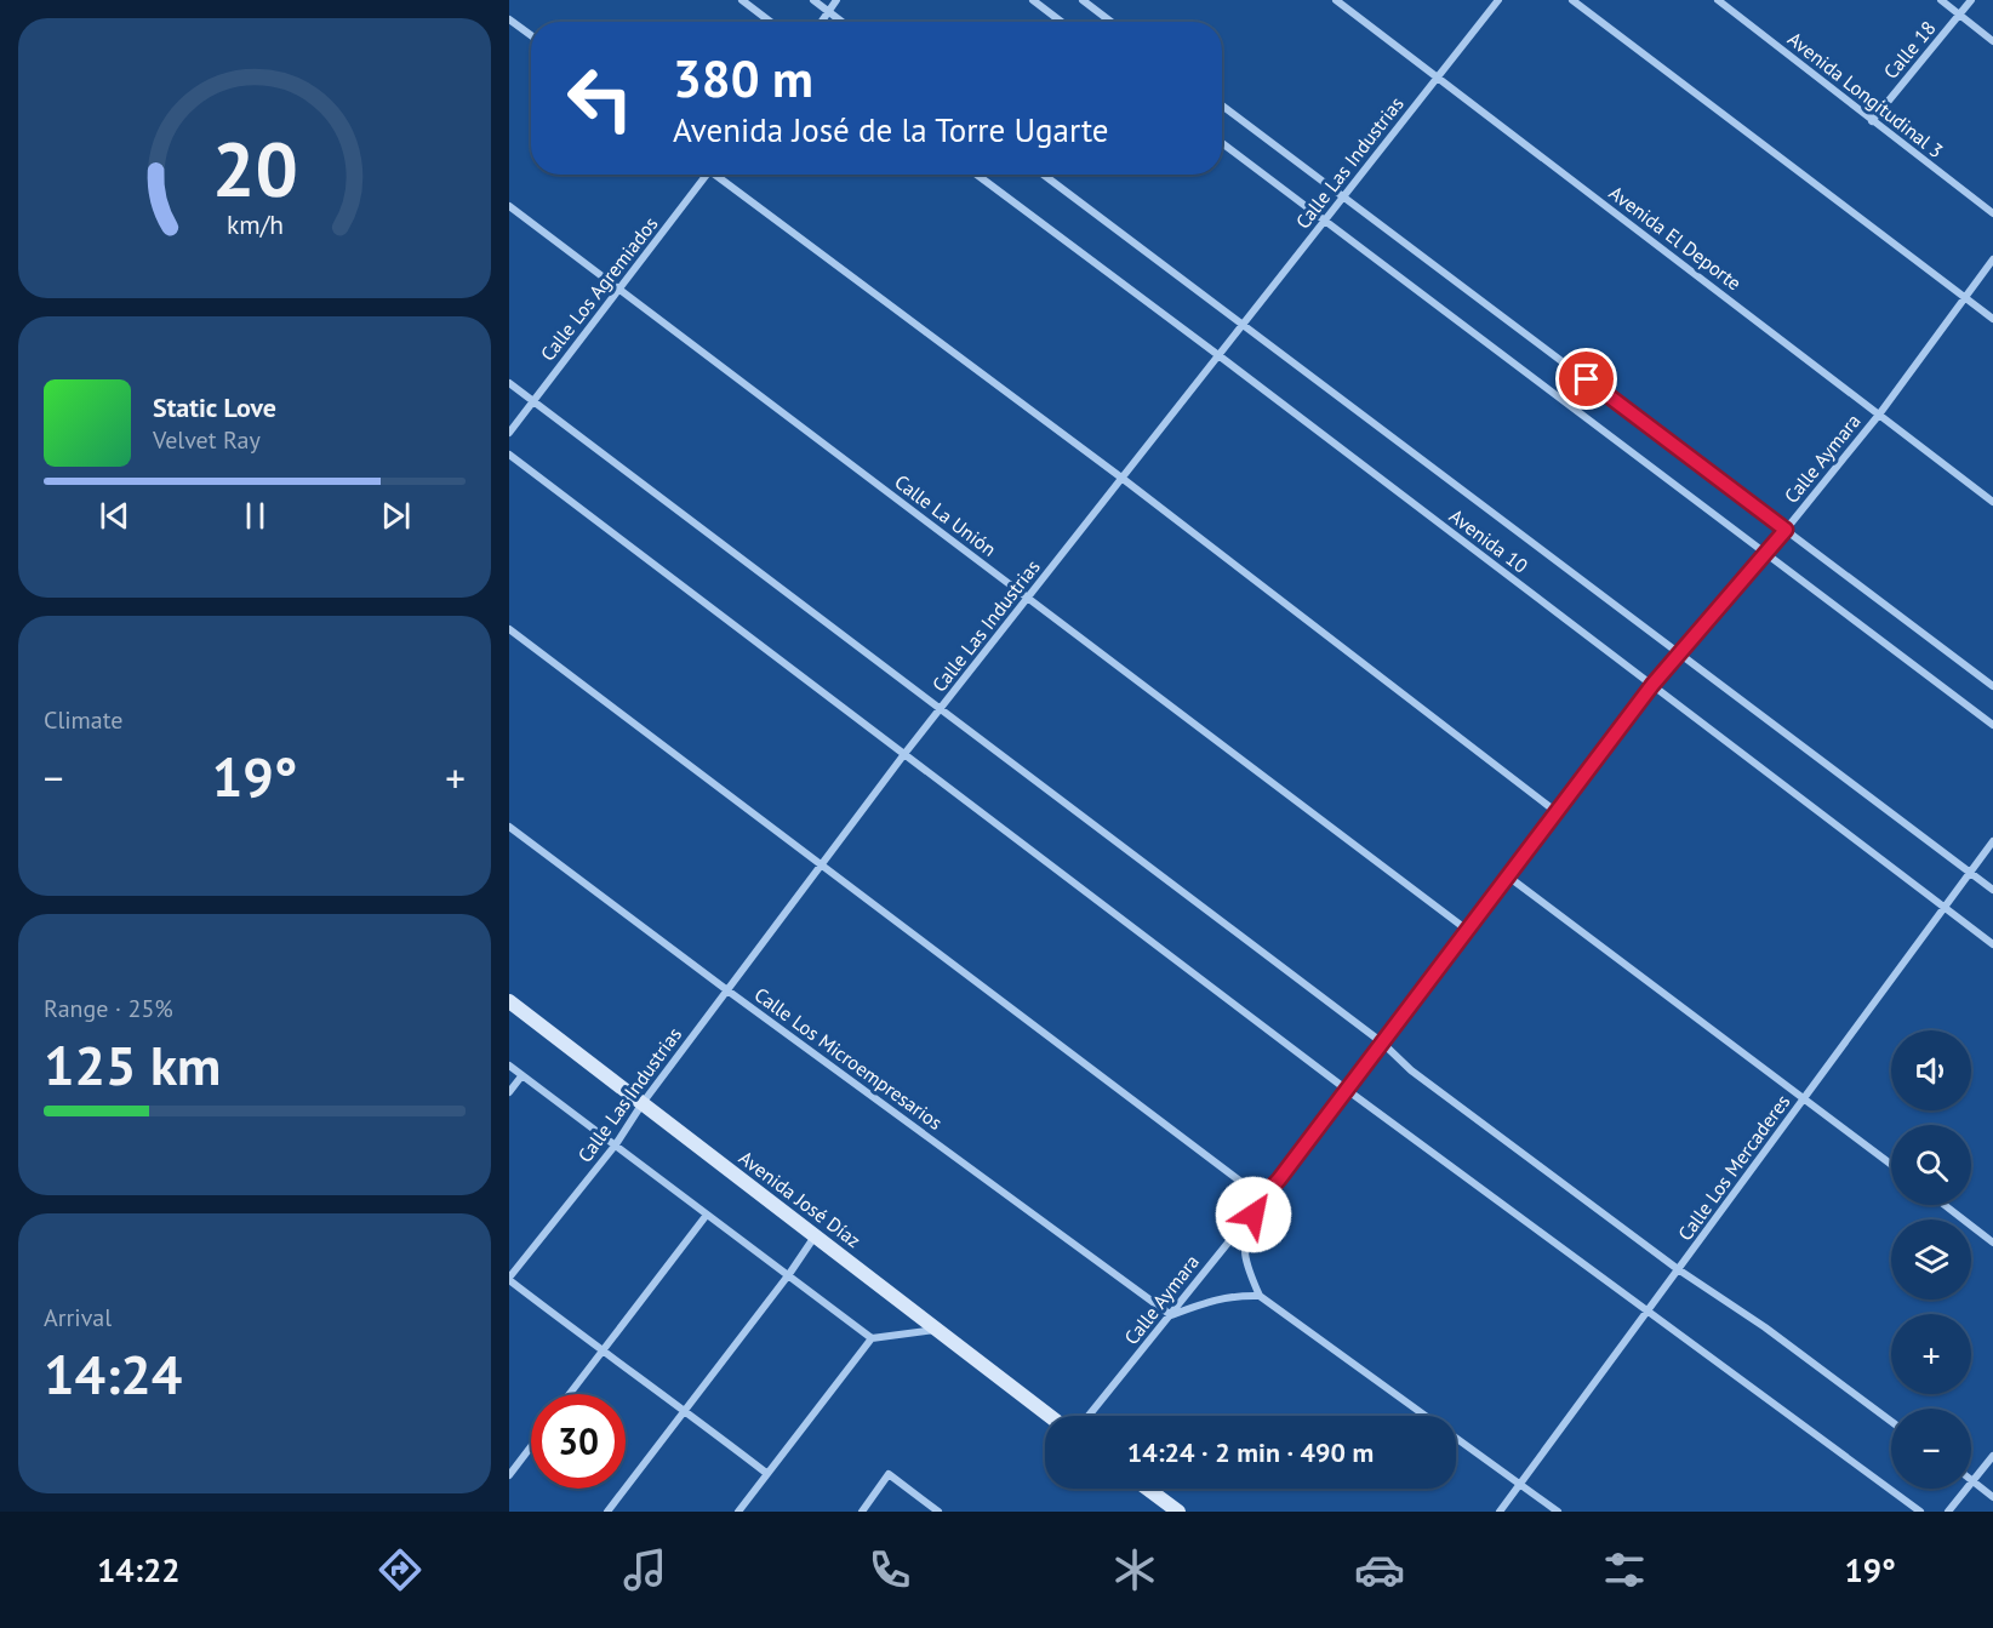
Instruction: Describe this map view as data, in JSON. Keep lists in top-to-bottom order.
{
  "streets": {
    "street": [
      "Calle 18",
      "Avenida Longitudinal 3",
      "Calle Las Industrias",
      "Avenida El Deporte",
      "Calle Los Agremiados",
      "Calle Aymara",
      "Calle La Unión",
      "Avenida 10",
      "Calle Los Microempresarios",
      "Calle Los Mercaderes",
      "Avenida José Díaz"
    ]
  },
  "crossings": [
    ["Calle 18", "Avenida Longitudinal 3"],
    ["Calle Las Industrias", "Avenida El Deporte"],
    ["Calle Las Industrias", "Calle La Unión"],
    ["Calle Las Industrias", "Avenida 10"],
    ["Calle Las Industrias", "Calle Los Microempresarios"],
    ["Calle Las Industrias", "Avenida José Díaz"],
    ["Avenida El Deporte", "Calle Aymara"],
    ["Calle Los Agremiados", "Calle La Unión"],
    ["Calle Aymara", "Calle La Unión"],
    ["Calle Aymara", "Avenida 10"],
    ["Calle Aymara", "Calle Los Microempresarios"],
    ["Avenida 10", "Calle Los Mercaderes"]
  ],
  "page": {
    "turn": ["380 m", "Avenida José de la Torre Ugarte"],
    "song": ["Static Love", "Velvet Ray"],
    "tile": [
      "Climate",
      ["Range · 25%", "125 km"],
      ["Arrival", "14:24"]
    ],
    "heat": ["−", "19°", "+"],
    "map_buttons": ["+", "−"],
    "limit": "30",
    "trip": "14:24 · 2 min · 490 m",
    "tabs": ["14:22", "19°"],
    "gauge": ["20", "km/h"]
  }
}
